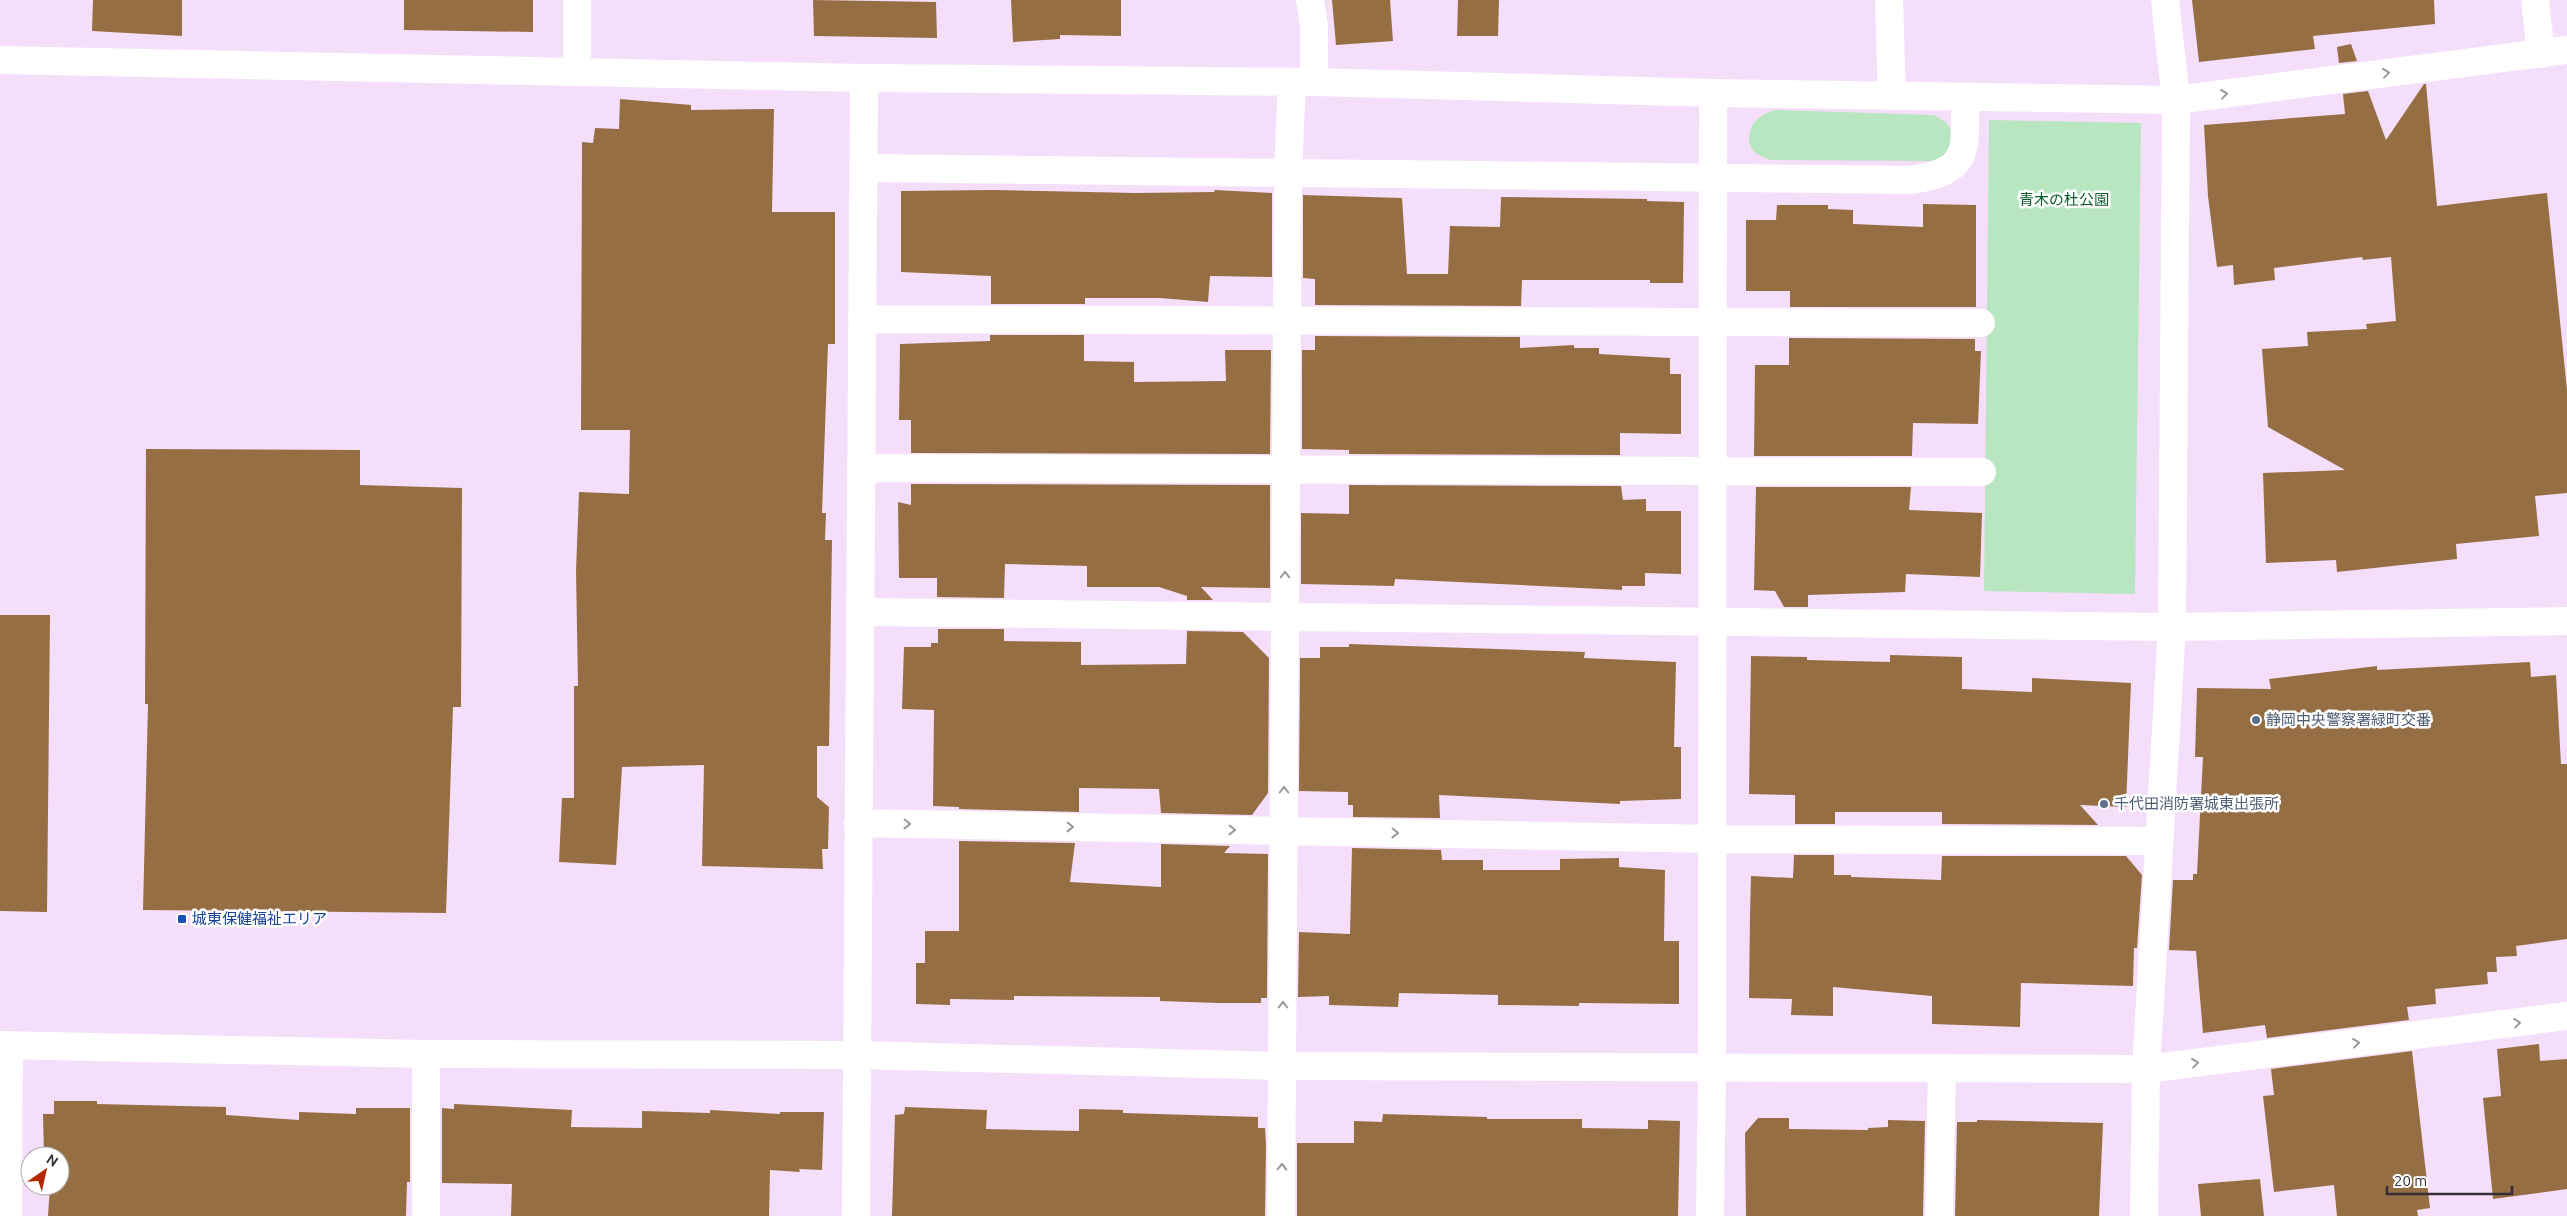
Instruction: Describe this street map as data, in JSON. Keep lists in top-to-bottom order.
{
  "parks": ["青木の杜公園"],
  "places": {
    "other": ["静岡中央警察署緑町交番", "千代田消防署城東出張所"],
    "transit": ["城東保健福祉エリア"]
  },
  "scale_bar": "20 m",
  "north": "top right"
}
